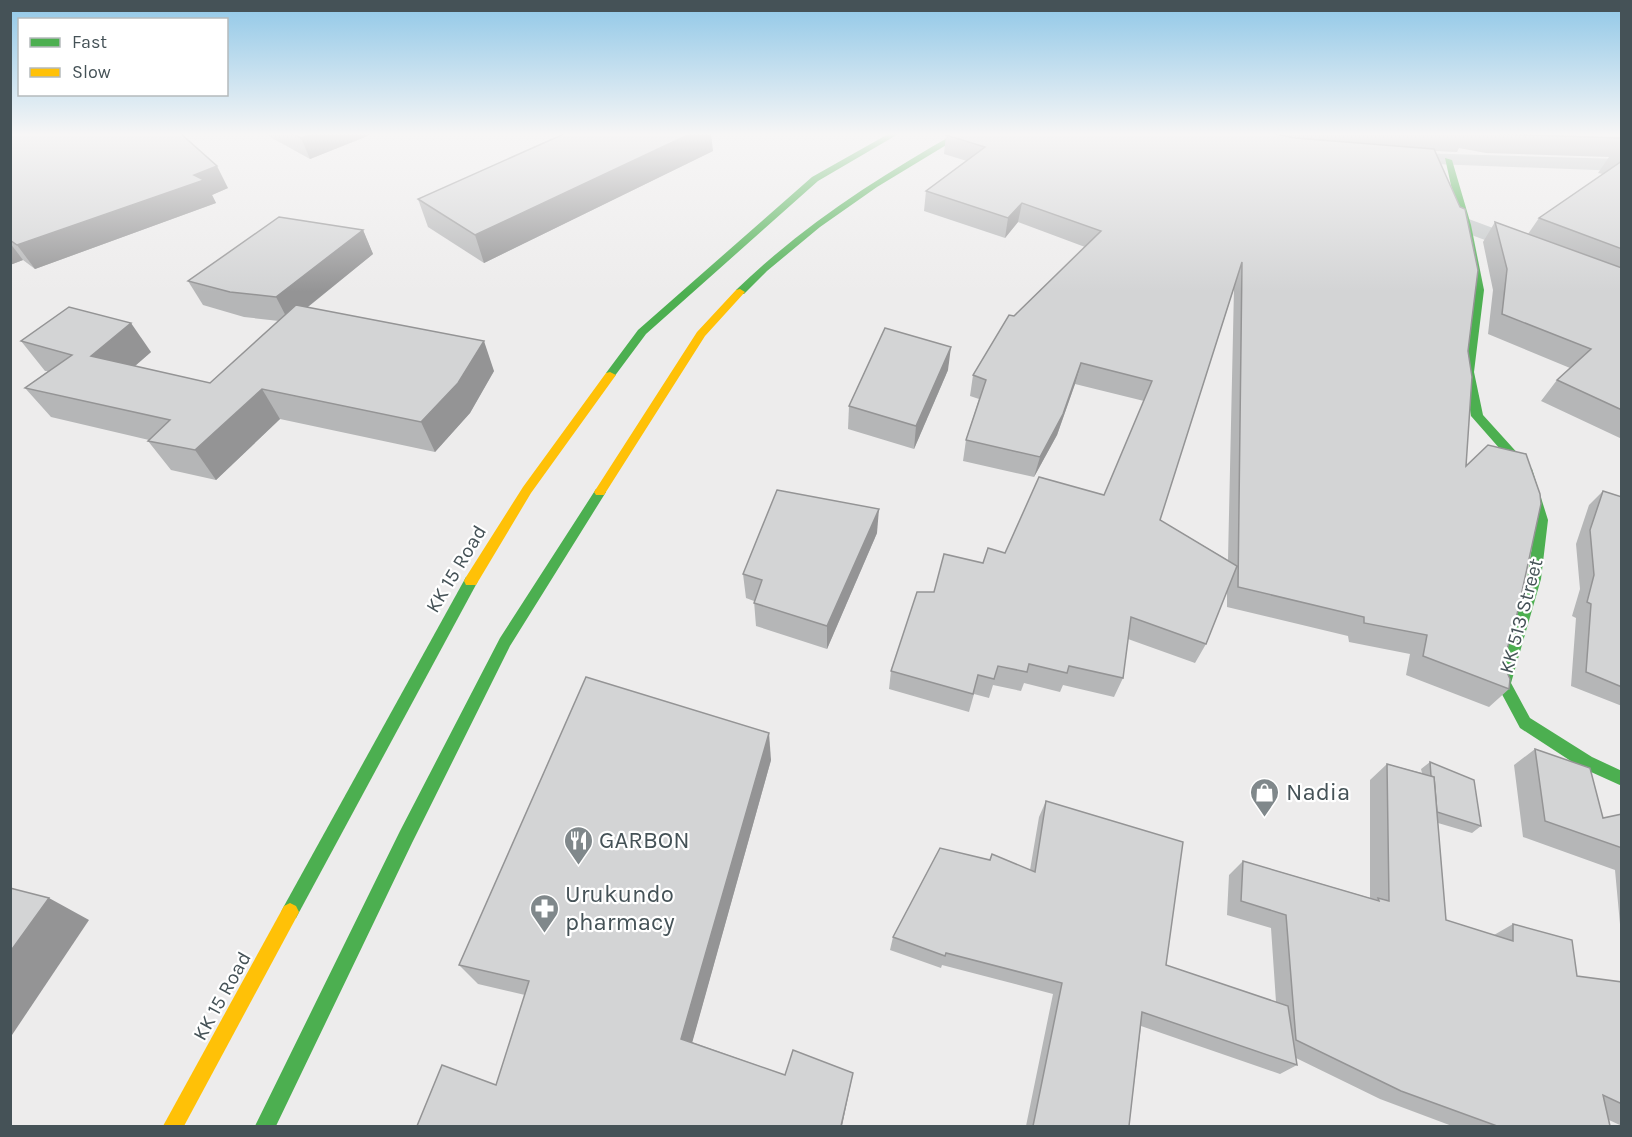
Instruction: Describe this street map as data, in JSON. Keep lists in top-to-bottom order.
{
  "streets": {
    "main road": ["KK 15 Road", "KK 513 Street"]
  },
  "places": {
    "shop": ["Nadia"],
    "restaurant": ["GARBON"],
    "pharmacy": ["Urukundo pharmacy"]
  },
  "legend": ["Fast", "Slow"]
}
